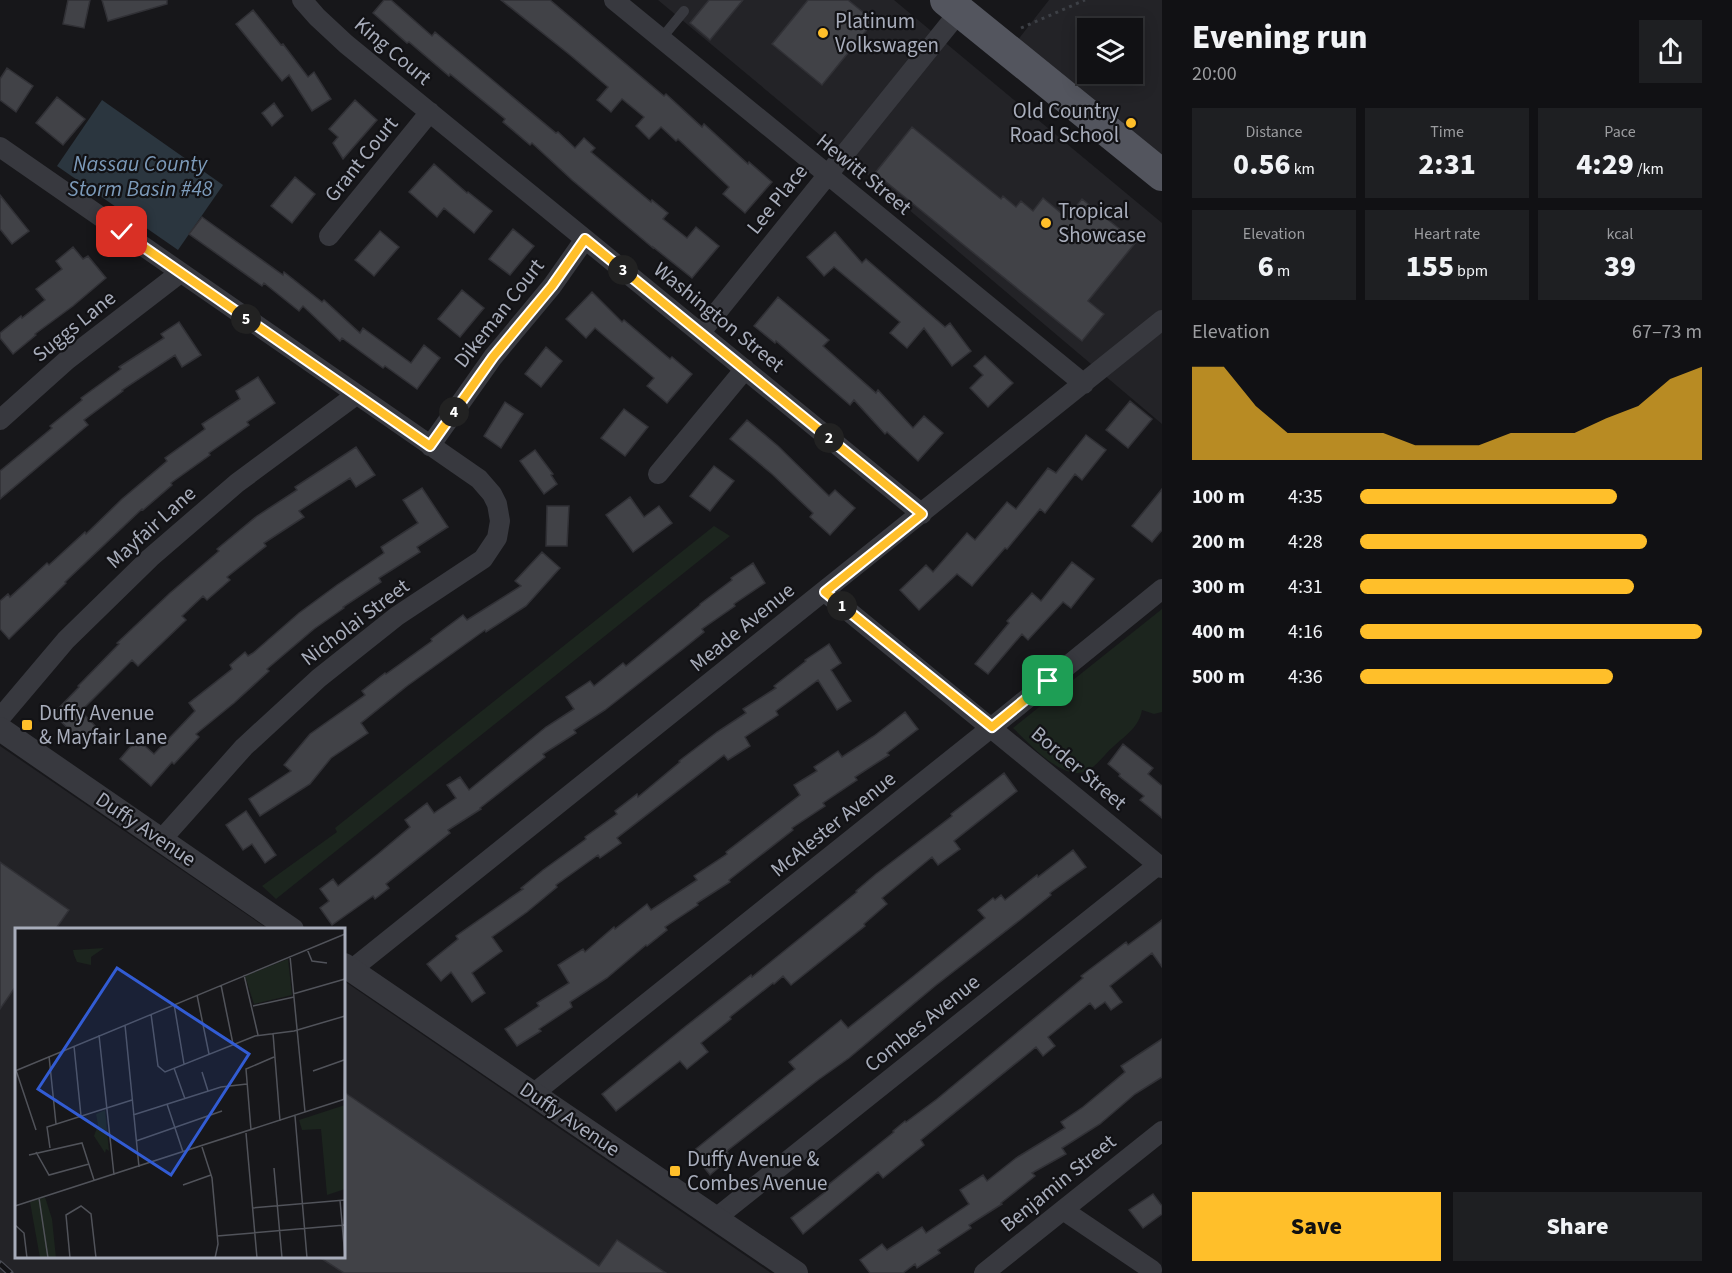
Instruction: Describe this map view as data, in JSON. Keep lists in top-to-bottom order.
{
  "streets": {
    "street": [
      "King Court",
      "Grant Court",
      "Hewitt Street",
      "Lee Place",
      "Dikeman Court",
      "Washington Street",
      "Suggs Lane",
      "Mayfair Lane",
      "Nicholai Street",
      "Meade Avenue",
      "Border Street",
      "McAlester Avenue",
      "Duffy Avenue",
      "Combes Avenue",
      "Benjamin Street"
    ]
  },
  "crossings": [
    ["King Court", "Grant Court"],
    ["King Court", "Washington Street"],
    ["Grant Court", "Washington Street"],
    ["Hewitt Street", "Lee Place"],
    ["Hewitt Street", "Meade Avenue"],
    ["Lee Place", "Washington Street"],
    ["Dikeman Court", "Washington Street"],
    ["Dikeman Court", "Nicholai Street"],
    ["Washington Street", "Meade Avenue"],
    ["Suggs Lane", "Nicholai Street"],
    ["Mayfair Lane", "Nicholai Street"],
    ["Nicholai Street", "Duffy Avenue"],
    ["Meade Avenue", "Border Street"],
    ["Meade Avenue", "Duffy Avenue"],
    ["Border Street", "McAlester Avenue"],
    ["Border Street", "Combes Avenue"],
    ["McAlester Avenue", "Duffy Avenue"],
    ["Duffy Avenue", "Combes Avenue"]
  ],
  "water": ["Nassau County Storm Basin #48"],
  "places": {
    "other": ["Platinum Volkswagen", "Old Country Road School", "Tropical Showcase"],
    "transit": ["Duffy Avenue & Mayfair Lane", "Duffy Avenue & Combes Avenue"]
  },
  "page": {
    "heading": ["Evening run", "20:00"],
    "stats": [
      ["Distance", "0.56 km"],
      ["Time", "2:31"],
      ["Pace", "4:29 /km"],
      ["Elevation", "6 m"],
      ["Heart rate", "155 bpm"],
      ["kcal", "39"]
    ],
    "pins": [
      "3",
      "5",
      "4",
      "2",
      "1"
    ],
    "chart": ["Elevation", "67–73 m"],
    "list": [
      {
        "name": "100 m",
        "note": "4:35"
      },
      {
        "name": "200 m",
        "note": "4:28"
      },
      {
        "name": "300 m",
        "note": "4:31"
      },
      {
        "name": "400 m",
        "note": "4:16"
      },
      {
        "name": "500 m",
        "note": "4:36"
      }
    ],
    "buttons": ["Save", "Share"]
  }
}
